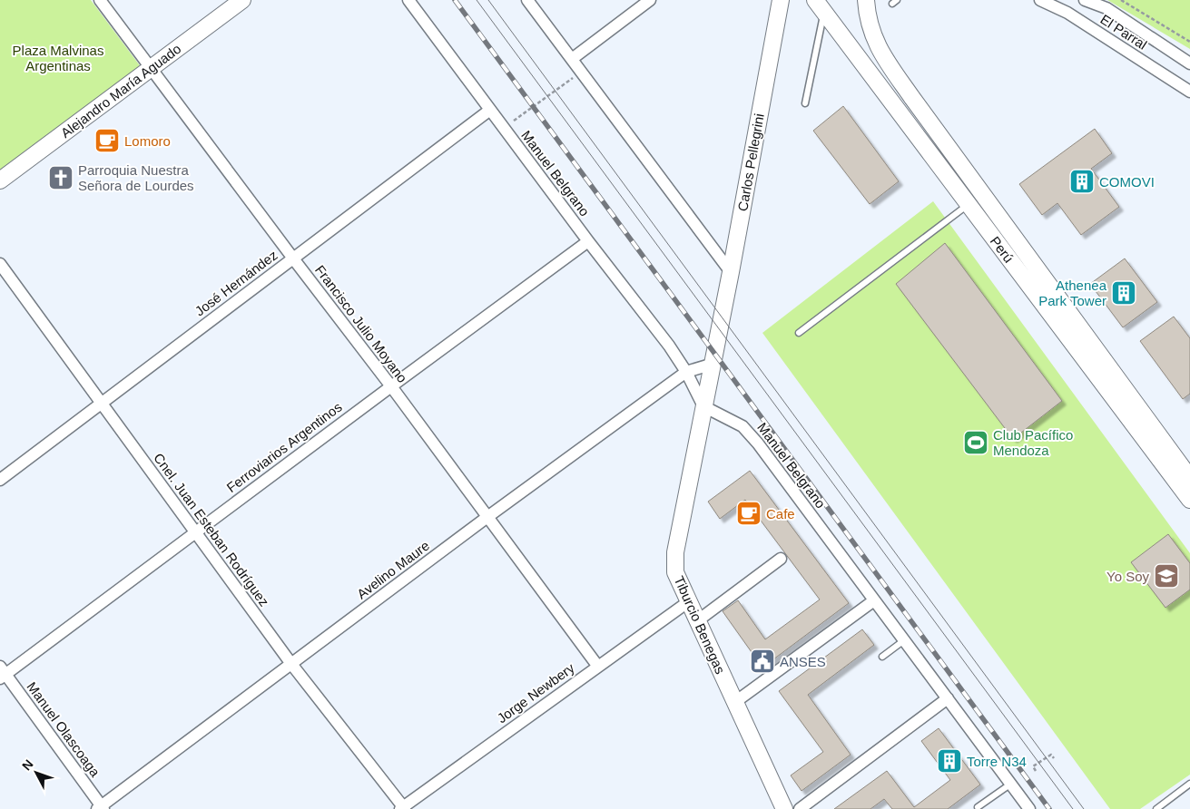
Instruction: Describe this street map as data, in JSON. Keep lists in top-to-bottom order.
{
  "streets": {
    "main road": [
      "Alejandro María Aguado",
      "Carlos Pellegrini",
      "Perú",
      "Tiburcio Benegas"
    ],
    "street": [
      "El Parral",
      "Manuel Belgrano",
      "José Hernández",
      "Francisco Julio Moyano",
      "Ferroviarios Argentinos",
      "Cnel. Juan Esteban Rodríguez",
      "Avelino Maure",
      "Jorge Newbery",
      "Manuel Olascoaga"
    ]
  },
  "crossings": [
    ["Alejandro María Aguado", "Francisco Julio Moyano"],
    ["Carlos Pellegrini", "Tiburcio Benegas"],
    ["Manuel Belgrano", "José Hernández"],
    ["Manuel Belgrano", "Ferroviarios Argentinos"],
    ["Manuel Belgrano", "Avelino Maure"],
    ["Manuel Belgrano", "Tiburcio Benegas"],
    ["José Hernández", "Francisco Julio Moyano"],
    ["José Hernández", "Cnel. Juan Esteban Rodríguez"],
    ["Francisco Julio Moyano", "Ferroviarios Argentinos"],
    ["Francisco Julio Moyano", "Avelino Maure"],
    ["Francisco Julio Moyano", "Jorge Newbery"],
    ["Ferroviarios Argentinos", "Cnel. Juan Esteban Rodríguez"],
    ["Ferroviarios Argentinos", "Manuel Olascoaga"],
    ["Cnel. Juan Esteban Rodríguez", "Avelino Maure"],
    ["Cnel. Juan Esteban Rodríguez", "Jorge Newbery"],
    ["Avelino Maure", "Tiburcio Benegas"],
    ["Avelino Maure", "Manuel Olascoaga"],
    ["Tiburcio Benegas", "Jorge Newbery"]
  ],
  "parks": ["Plaza Malvinas Argentinas"],
  "places": {
    "cafe": ["Lomoro", "Cafe"],
    "church": ["Parroquia Nuestra Señora de Lourdes"],
    "building": ["COMOVI", "Athenea Park Tower", "Torre N34"],
    "sports": ["Club Pacífico Mendoza"],
    "school or university": ["Yo Soy"],
    "public building": ["ANSES"]
  },
  "north": "top left"
}
